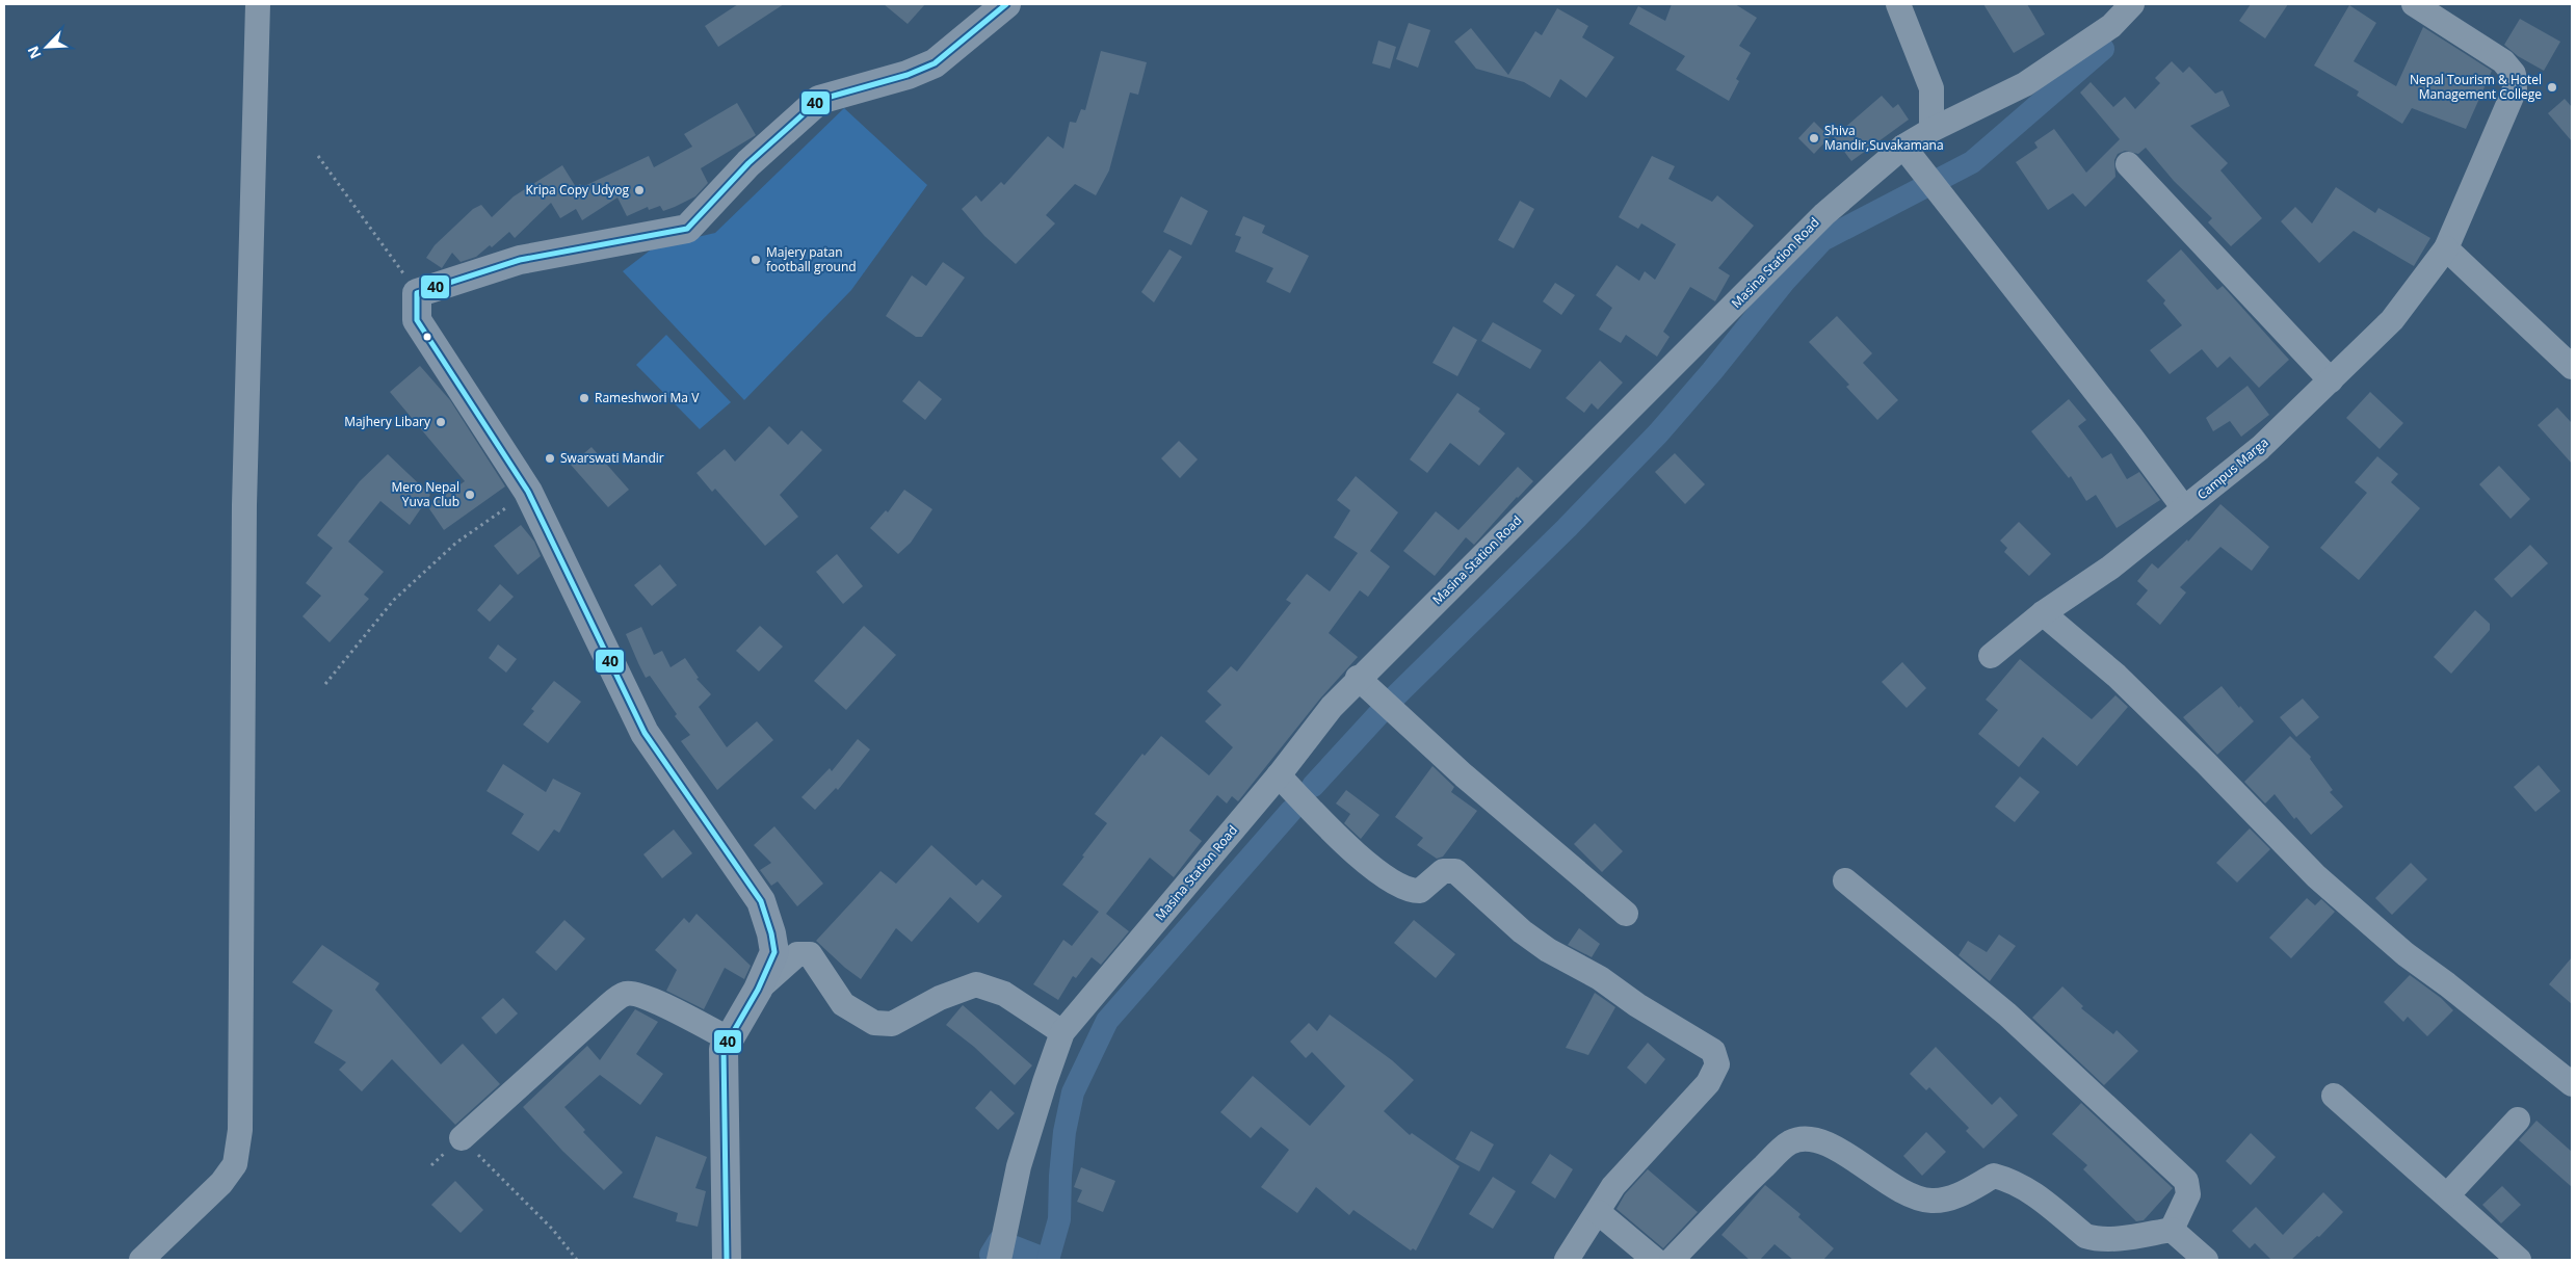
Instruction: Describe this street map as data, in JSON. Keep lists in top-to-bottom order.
{
  "streets": {
    "street": ["Masina Station Road", "Campus Marga"]
  },
  "places": [
    "Nepal Tourism & Hotel Management College",
    "Shiva Mandir,Suvakamana",
    "Kripa Copy Udyog",
    "Majery patan football ground",
    "Rameshwori Ma V",
    "Majhery Libary",
    "Swarswati Mandir",
    "Mero Nepal Yuva Club"
  ],
  "lines": ["transit line 40"],
  "north": "bottom left"
}
